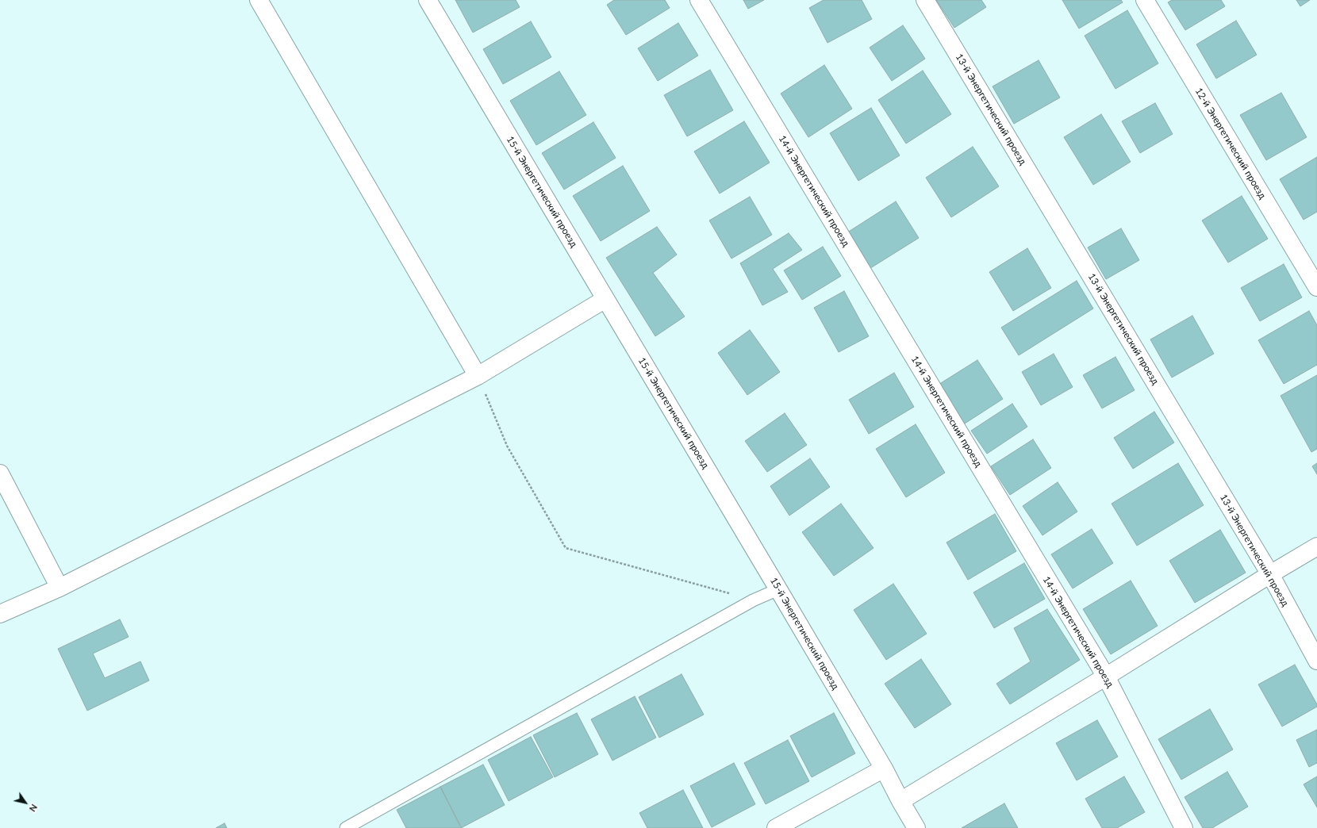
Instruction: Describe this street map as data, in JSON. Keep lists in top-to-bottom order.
{
  "streets": {
    "street": [
      "13-й Энергетический проезд",
      "12-й Энергетический проезд",
      "14-й Энергетический проезд",
      "15-й Энергетический проезд"
    ]
  },
  "north": "bottom right"
}
